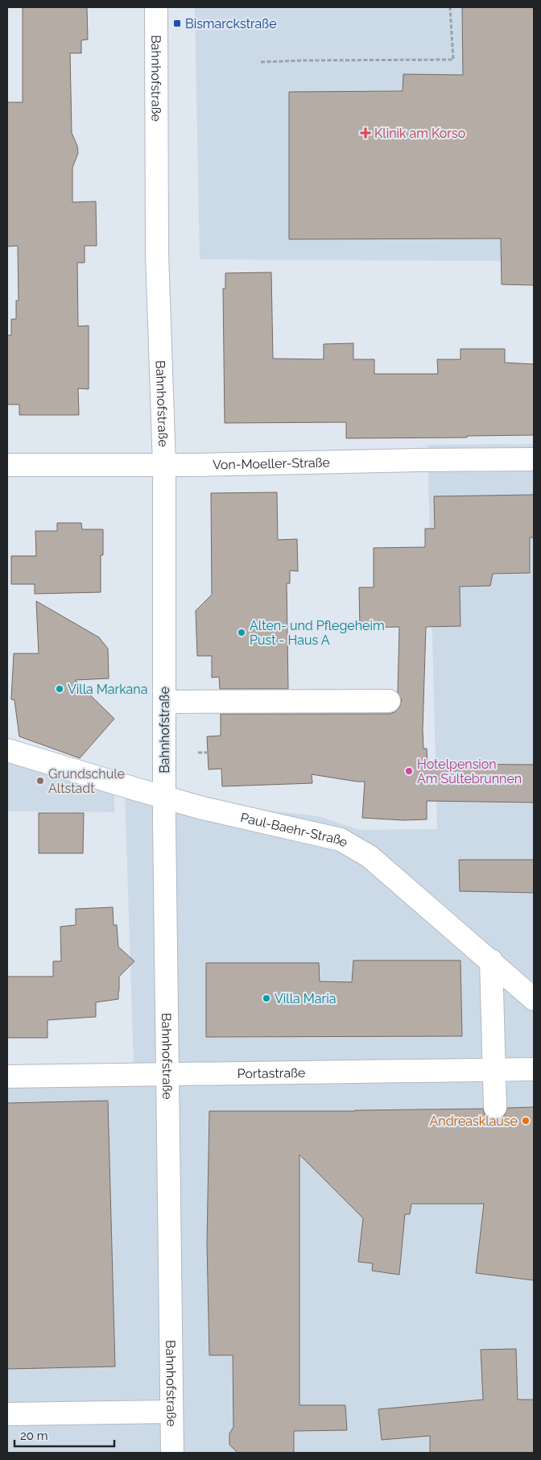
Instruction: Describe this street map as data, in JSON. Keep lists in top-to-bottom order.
{
  "streets": {
    "street": [
      "Bahnhofstraße",
      "Von-Moeller-Straße",
      "Paul-Baehr-Straße",
      "Portastraße"
    ]
  },
  "crossings": [
    ["Bahnhofstraße", "Von-Moeller-Straße"],
    ["Bahnhofstraße", "Paul-Baehr-Straße"],
    ["Bahnhofstraße", "Portastraße"]
  ],
  "places": {
    "transit": ["Bismarckstraße"],
    "health": ["Klinik am Korso"],
    "other": [
      "Alten- und Pflegeheim Pust - Haus A",
      "Villa Markana",
      "Hotelpension Am Sültebrunnen",
      "Grundschule Altstadt",
      "Villa Maria",
      "Andreasklause"
    ]
  },
  "scale_bar": "20 m"
}
